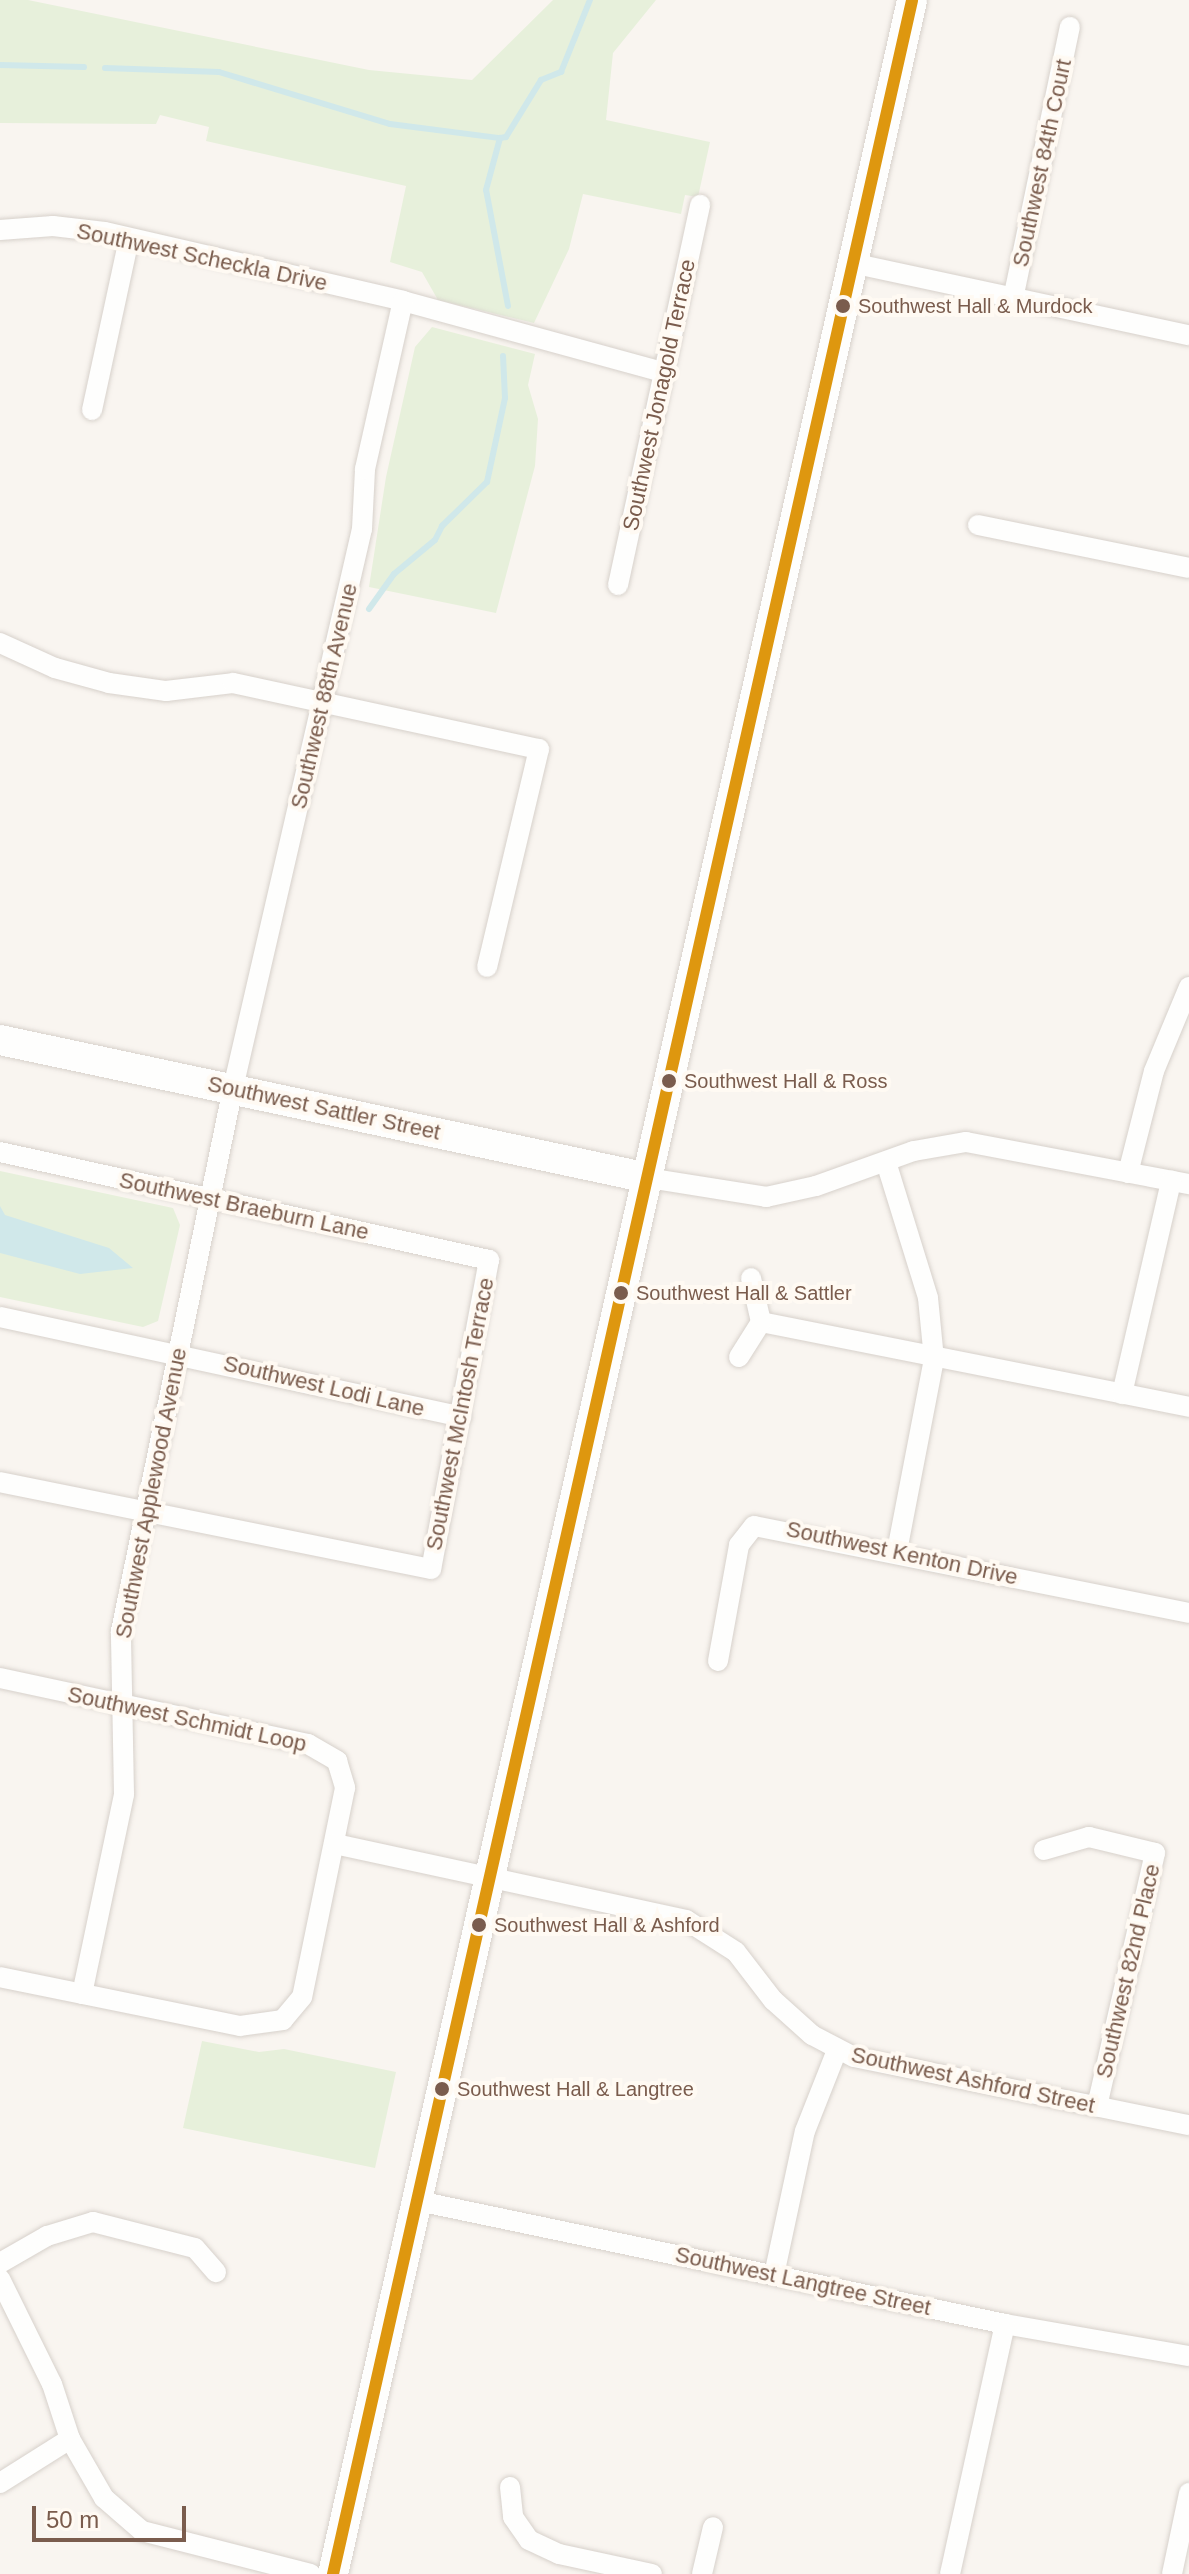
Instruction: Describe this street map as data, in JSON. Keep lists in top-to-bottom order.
{
  "streets": {
    "main road": ["Southwest Sattler Street"],
    "street": [
      "Southwest 84th Court",
      "Southwest Scheckla Drive",
      "Southwest Jonagold Terrace",
      "Southwest 88th Avenue",
      "Southwest Braeburn Lane",
      "Southwest Lodi Lane",
      "Southwest McIntosh Terrace",
      "Southwest Applewood Avenue",
      "Southwest Kenton Drive",
      "Southwest Schmidt Loop",
      "Southwest 82nd Place",
      "Southwest Ashford Street",
      "Southwest Langtree Street"
    ]
  },
  "crossings": [
    ["Southwest Scheckla Drive", "Southwest Jonagold Terrace"],
    ["Southwest Scheckla Drive", "Southwest 88th Avenue"],
    ["Southwest 88th Avenue", "Southwest Sattler Street"],
    ["Southwest 88th Avenue", "Southwest Applewood Avenue"],
    ["Southwest Sattler Street", "Southwest Applewood Avenue"],
    ["Southwest Braeburn Lane", "Southwest McIntosh Terrace"],
    ["Southwest Braeburn Lane", "Southwest Applewood Avenue"],
    ["Southwest Lodi Lane", "Southwest McIntosh Terrace"],
    ["Southwest Lodi Lane", "Southwest Applewood Avenue"],
    ["Southwest McIntosh Terrace", "Southwest Applewood Avenue"],
    ["Southwest Applewood Avenue", "Southwest Schmidt Loop"],
    ["Southwest Schmidt Loop", "Southwest Ashford Street"],
    ["Southwest 82nd Place", "Southwest Ashford Street"]
  ],
  "places": [
    "Southwest Hall & Murdock",
    "Southwest Hall & Ross",
    "Southwest Hall & Sattler",
    "Southwest Hall & Ashford",
    "Southwest Hall & Langtree"
  ],
  "scale_bar": "50 m"
}
